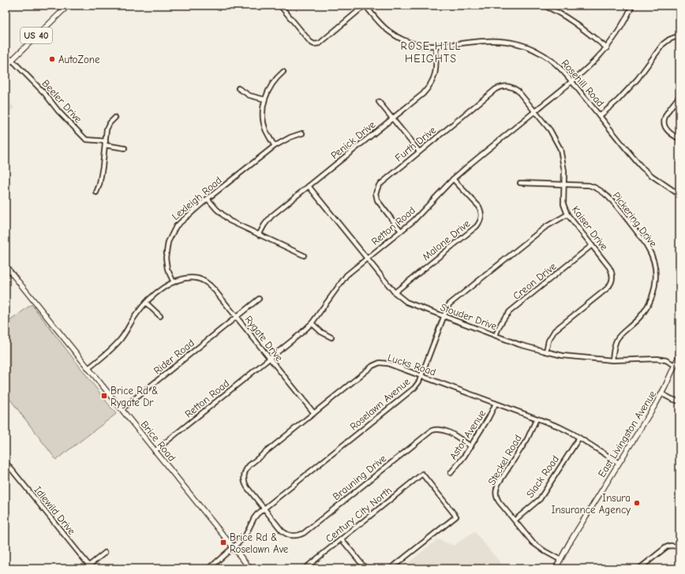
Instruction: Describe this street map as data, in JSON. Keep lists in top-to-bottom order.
{
  "streets": {
    "main road": ["US 40", "East Livingston Avenue", "Brice Road"],
    "street": [
      "Rosehill Road",
      "Beeler Drive",
      "Penick Drive",
      "Furth Drive",
      "Lexleigh Road",
      "Pickering Drive",
      "Retton Road",
      "Kaiser Drive",
      "Malone Drive",
      "Creon Drive",
      "Stouder Drive",
      "Rygate Drive",
      "Rider Road",
      "Lucks Road",
      "Roselawn Avenue",
      "Astor Avenue",
      "Steckel Road",
      "Slack Road",
      "Brauning Drive",
      "Idlewild Drive",
      "Century City North"
    ]
  },
  "crossings": [
    ["US 40", "Beeler Drive"],
    ["Rosehill Road", "Penick Drive"],
    ["Rosehill Road", "Retton Road"],
    ["Penick Drive", "Stouder Drive"],
    ["Furth Drive", "Retton Road"],
    ["Furth Drive", "Kaiser Drive"],
    ["Lexleigh Road", "Rygate Drive"],
    ["Pickering Drive", "Kaiser Drive"],
    ["Pickering Drive", "Stouder Drive"],
    ["Retton Road", "Kaiser Drive"],
    ["Retton Road", "Malone Drive"],
    ["Retton Road", "Stouder Drive"],
    ["Retton Road", "Rygate Drive"],
    ["Retton Road", "Brice Road"],
    ["Kaiser Drive", "Creon Drive"],
    ["Kaiser Drive", "Stouder Drive"],
    ["Kaiser Drive", "Roselawn Avenue"],
    ["Malone Drive", "Stouder Drive"],
    ["Creon Drive", "Stouder Drive"],
    ["Stouder Drive", "Roselawn Avenue"],
    ["Stouder Drive", "East Livingston Avenue"],
    ["Rygate Drive", "Rider Road"],
    ["Rygate Drive", "Lucks Road"],
    ["Rider Road", "Brice Road"],
    ["Lucks Road", "Roselawn Avenue"],
    ["Lucks Road", "East Livingston Avenue"],
    ["Lucks Road", "Astor Avenue"],
    ["Lucks Road", "Steckel Road"],
    ["Lucks Road", "Slack Road"],
    ["Lucks Road", "Brauning Drive"],
    ["Roselawn Avenue", "Brice Road"],
    ["Roselawn Avenue", "Brauning Drive"],
    ["East Livingston Avenue", "Steckel Road"],
    ["Astor Avenue", "Brauning Drive"],
    ["Steckel Road", "Slack Road"]
  ],
  "districts": ["ROSE HILL HEIGHTS"],
  "places": {
    "other": ["AutoZone", "Insura Insurance Agency"],
    "transit": ["Brice Rd & Rygate Dr", "Brice Rd & Roselawn Ave"]
  }
}
